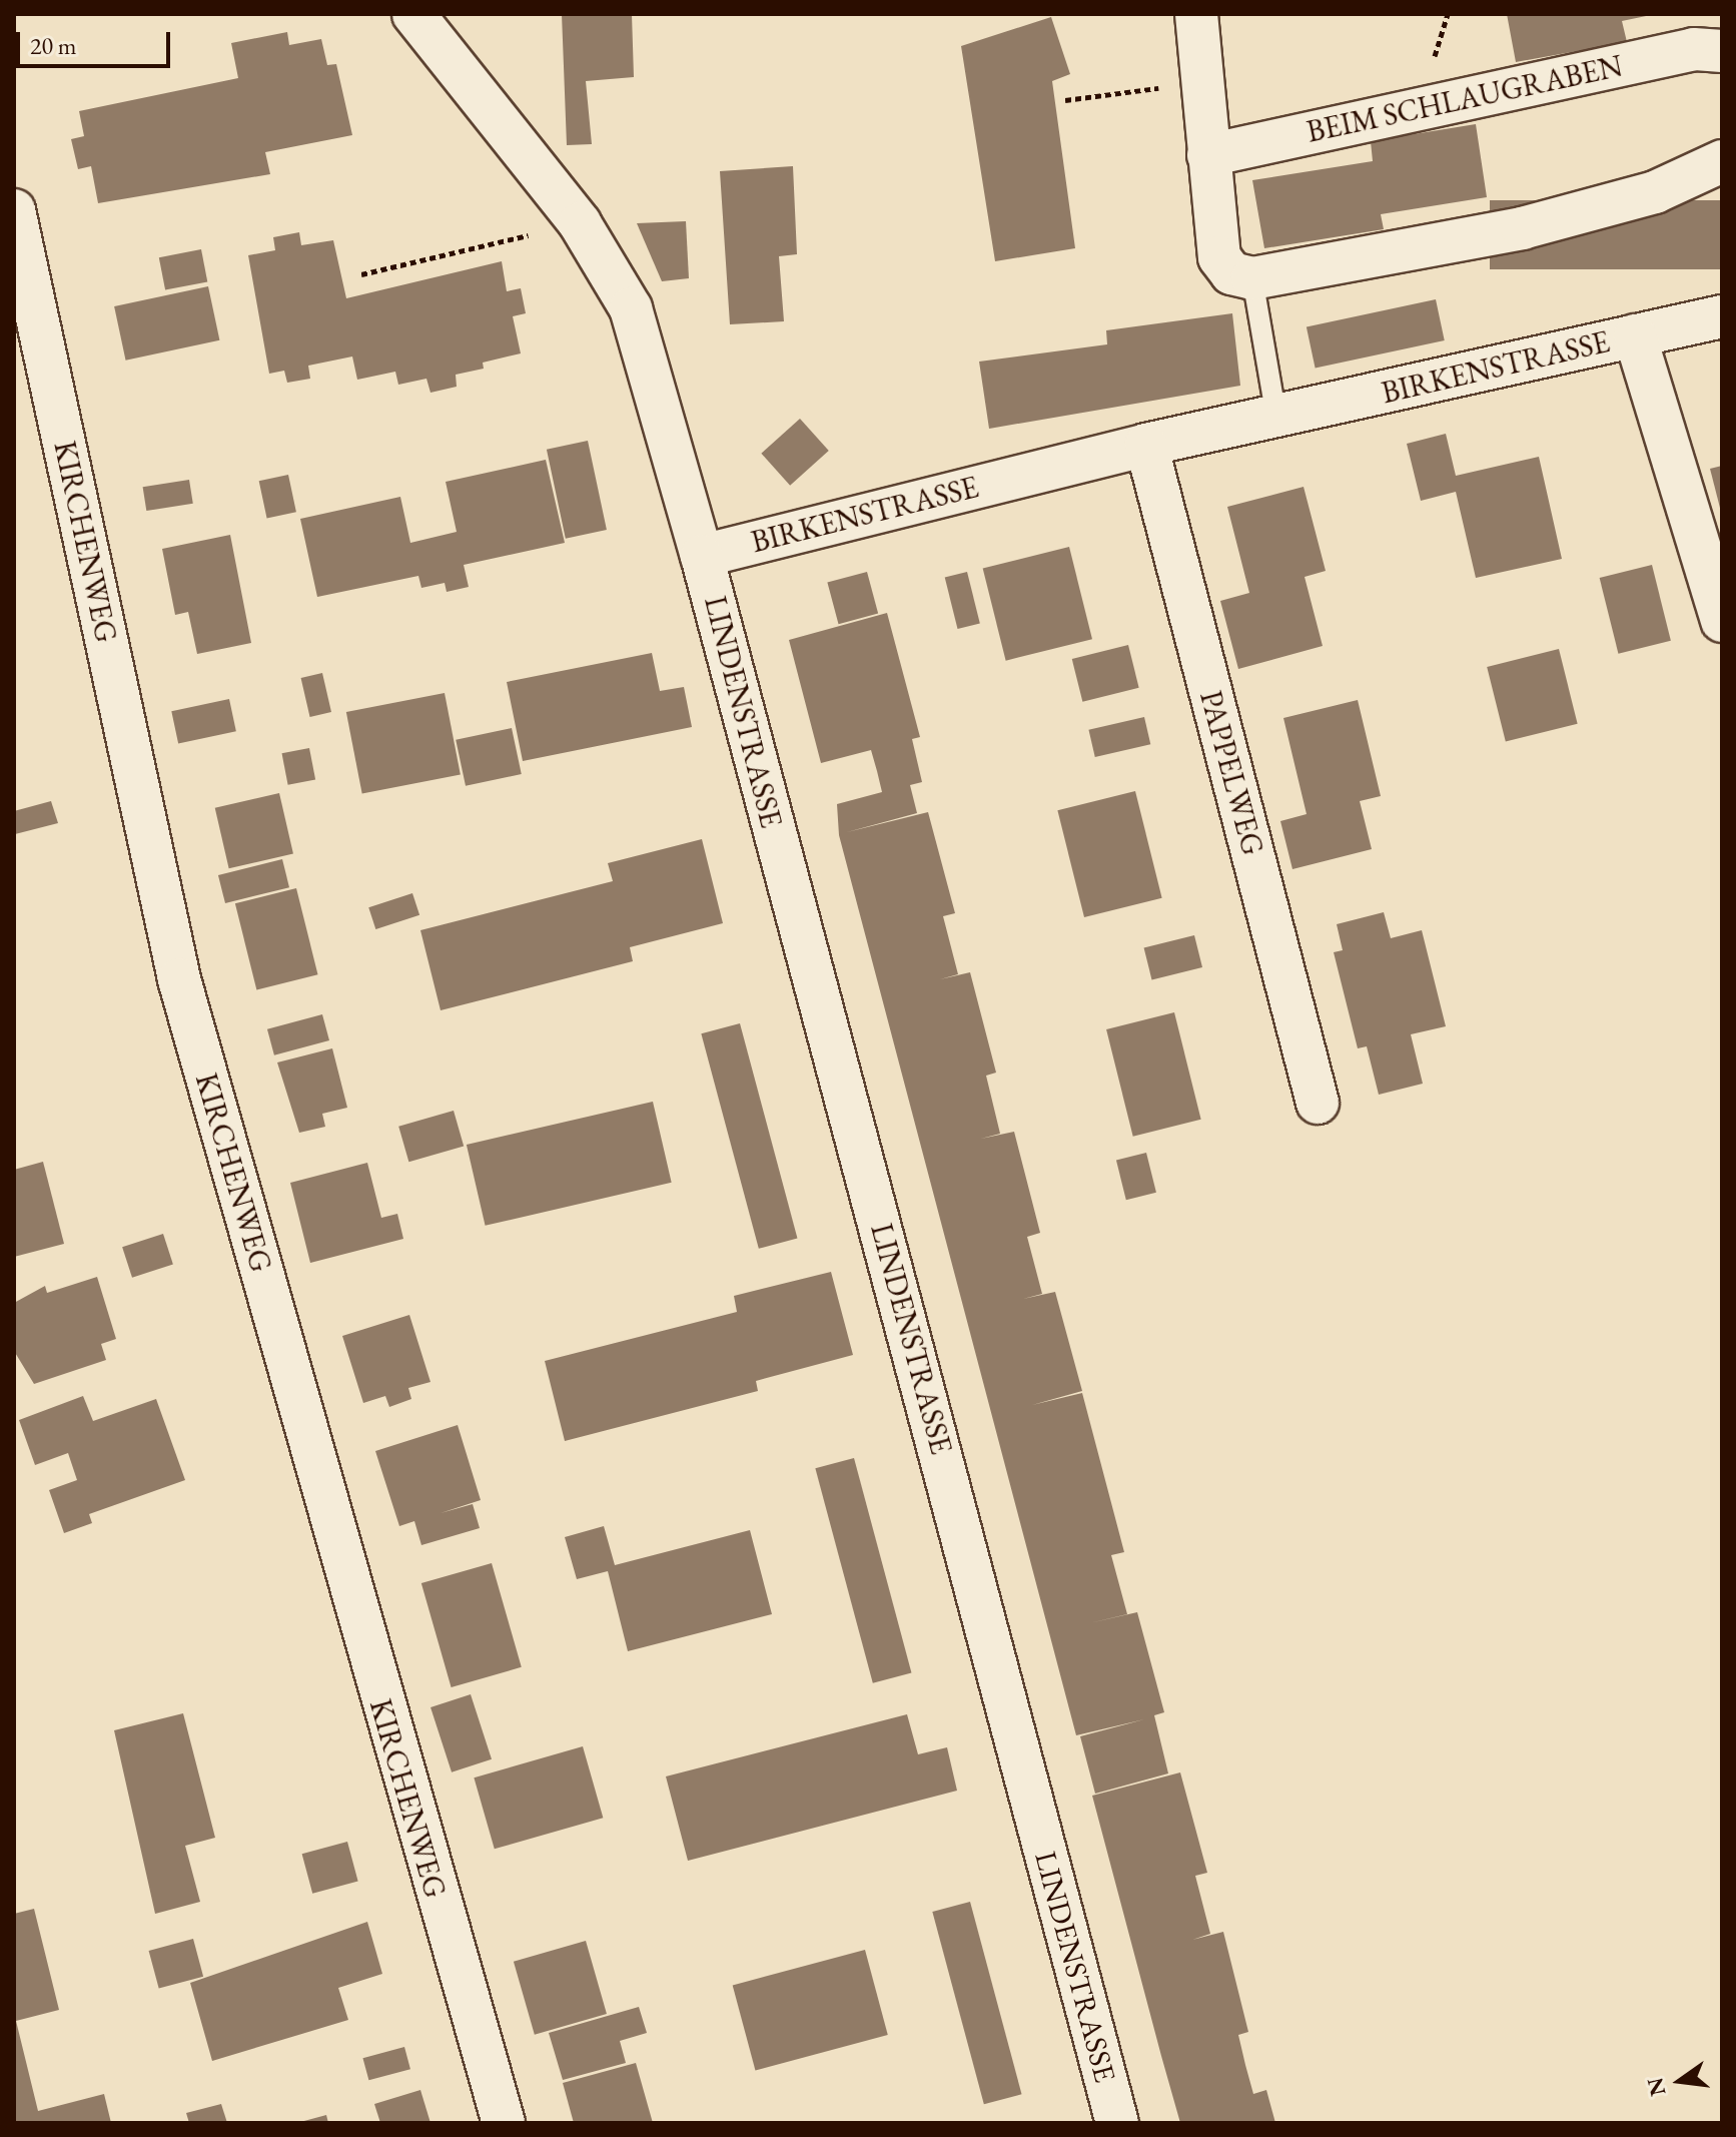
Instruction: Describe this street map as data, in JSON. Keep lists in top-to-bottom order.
{
  "streets": {
    "street": [
      "BEIM SCHLAUGRABEN",
      "BIRKENSTRASSE",
      "KIRCHENWEG",
      "LINDENSTRASSE",
      "PAPPELWEG"
    ]
  },
  "crossings": [
    ["BIRKENSTRASSE", "LINDENSTRASSE"],
    ["BIRKENSTRASSE", "PAPPELWEG"]
  ],
  "scale_bar": "20 m",
  "north": "left"
}
